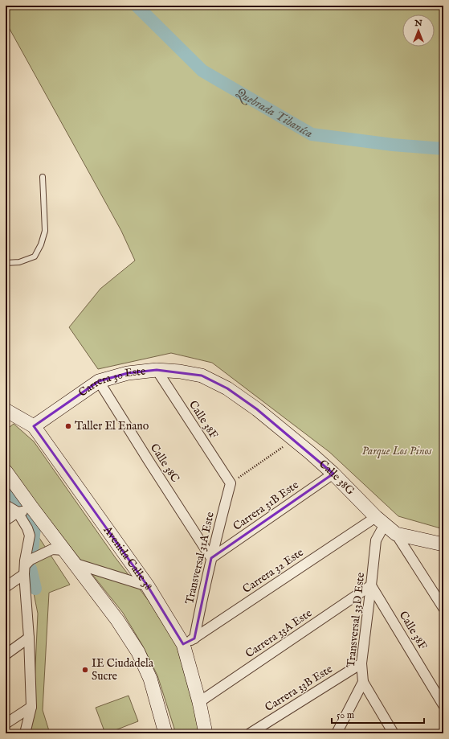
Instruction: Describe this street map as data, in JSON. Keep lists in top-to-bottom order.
{
  "streets": {
    "street": [
      "Carrera 30 Este",
      "Calle 38F",
      "Calle 38C",
      "Calle 38G",
      "Carrera 31B Este",
      "Avenida Calle 38",
      "Transversal 31A Este",
      "Carrera 32 Este",
      "Transversal 33D Este",
      "Carrera 33A Este",
      "Carrera 33B Este"
    ]
  },
  "crossings": [
    ["Carrera 30 Este", "Calle 38F"],
    ["Carrera 30 Este", "Calle 38C"],
    ["Carrera 30 Este", "Calle 38G"],
    ["Carrera 30 Este", "Avenida Calle 38"],
    ["Calle 38F", "Transversal 31A Este"],
    ["Calle 38F", "Transversal 33D Este"],
    ["Calle 38F", "Carrera 33A Este"],
    ["Calle 38C", "Carrera 31B Este"],
    ["Calle 38C", "Transversal 31A Este"],
    ["Calle 38G", "Carrera 31B Este"],
    ["Calle 38G", "Carrera 32 Este"],
    ["Calle 38G", "Transversal 33D Este"],
    ["Carrera 31B Este", "Transversal 31A Este"],
    ["Avenida Calle 38", "Transversal 31A Este"],
    ["Avenida Calle 38", "Carrera 32 Este"],
    ["Avenida Calle 38", "Carrera 33A Este"],
    ["Transversal 31A Este", "Carrera 32 Este"],
    ["Carrera 32 Este", "Transversal 33D Este"],
    ["Transversal 33D Este", "Carrera 33A Este"],
    ["Transversal 33D Este", "Carrera 33B Este"]
  ],
  "water": ["Quebrada Tibaníca"],
  "parks": ["Parque Los Pinos"],
  "places": ["Taller El Enano", "IE Ciudadela Sucre"],
  "scale_bar": "50 m",
  "north": "top"
}
